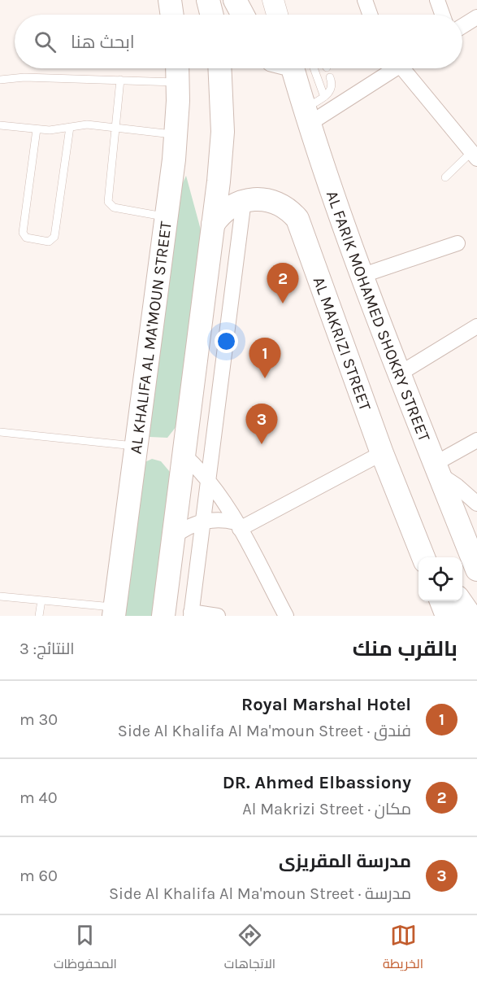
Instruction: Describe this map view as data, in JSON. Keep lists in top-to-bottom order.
{
  "streets": {
    "main road": ["AL FARIK MOHAMED SHOKRY STREET", "AL KHALIFA AL MA'MOUN STREET", "AL MAKRIZI STREET"]
  },
  "page": {
    "search": "ابحث هنا",
    "pins": ["2", "1", "3"],
    "heading": ["بالقرب منك", "النتائج: 3"],
    "list": [
      {
        "mark": "1",
        "name": "Royal Marshal Hotel",
        "note": "فندق · Side Al Khalifa Al Ma'moun Street",
        "value": "30 m"
      },
      {
        "mark": "2",
        "name": "DR. Ahmed Elbassiony",
        "note": "مكان · Al Makrizi Street",
        "value": "40 m"
      },
      {
        "mark": "3",
        "name": "مدرسة المقريزى",
        "note": "مدرسة · Side Al Khalifa Al Ma'moun Street",
        "value": "60 m"
      }
    ],
    "nav": ["الخريطة", "الاتجاهات", "المحفوظات"]
  }
}
